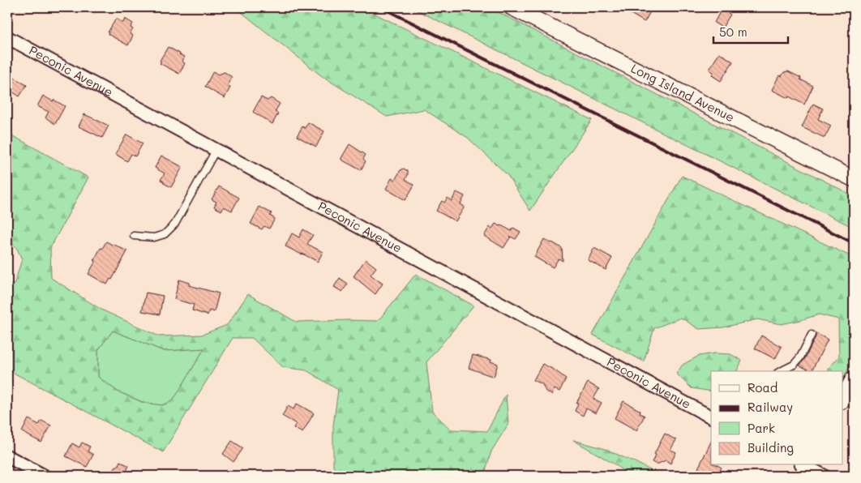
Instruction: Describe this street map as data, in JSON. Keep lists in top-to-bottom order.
{
  "streets": {
    "street": ["Peconic Avenue", "Long Island Avenue"]
  },
  "legend": [
    "Road",
    "Railway",
    "Park",
    "Building"
  ],
  "scale_bar": "50 m"
}
